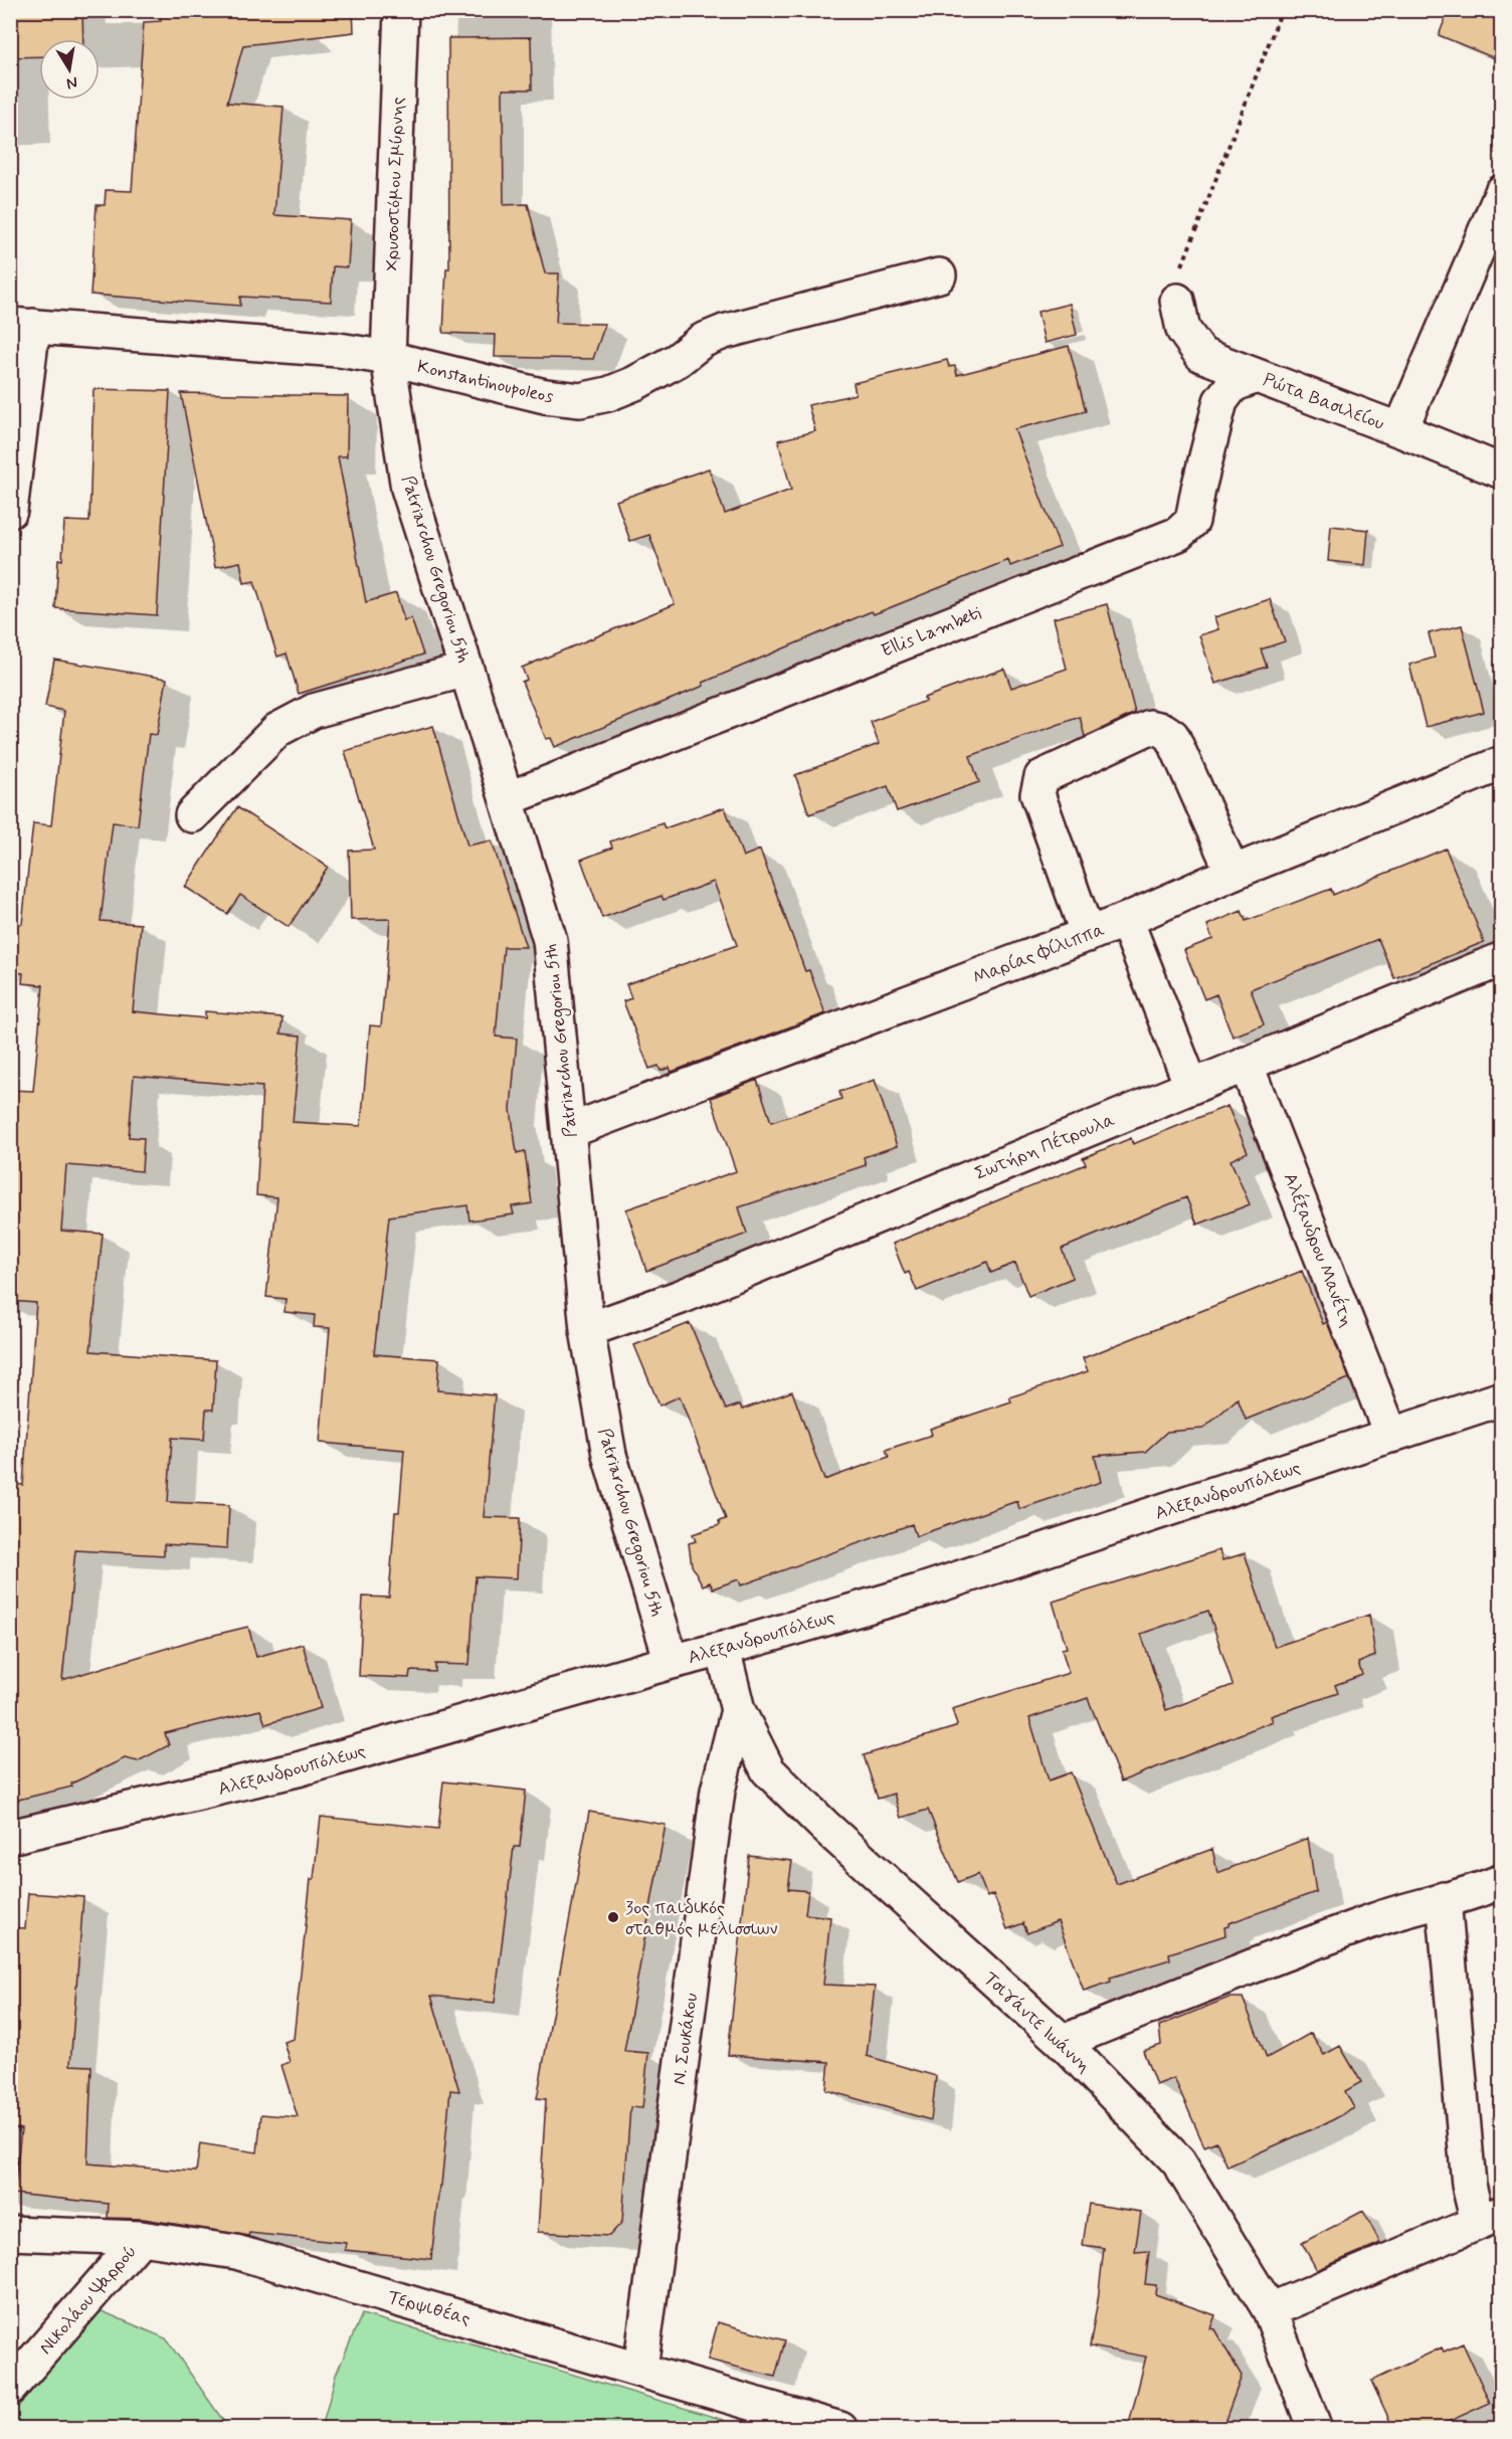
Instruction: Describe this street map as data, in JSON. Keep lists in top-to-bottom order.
{
  "streets": {
    "street": [
      "Χρυσοστόμου Σμύρνης",
      "Konstantinoupoleos",
      "Ρώτα Βασιλείου",
      "Patriarchou Gregoriou 5th",
      "Ellis Lambeti",
      "Μαρίας Φίλιππα",
      "Σωτήρη Πέτρουλα",
      "Αλέξανδρου Μανέτη",
      "Αλεξανδρουπόλεως",
      "Τσιγάντε Ιωάννη",
      "Ν. Σουκάκου",
      "Νικολάου Ψαρρού",
      "Τερψιθέας"
    ]
  },
  "crossings": [
    ["Χρυσοστόμου Σμύρνης", "Konstantinoupoleos"],
    ["Χρυσοστόμου Σμύρνης", "Patriarchou Gregoriou 5th"],
    ["Konstantinoupoleos", "Patriarchou Gregoriou 5th"],
    ["Ρώτα Βασιλείου", "Ellis Lambeti"],
    ["Patriarchou Gregoriou 5th", "Ellis Lambeti"],
    ["Patriarchou Gregoriou 5th", "Μαρίας Φίλιππα"],
    ["Patriarchou Gregoriou 5th", "Σωτήρη Πέτρουλα"],
    ["Patriarchou Gregoriou 5th", "Αλεξανδρουπόλεως"],
    ["Σωτήρη Πέτρουλα", "Αλέξανδρου Μανέτη"],
    ["Αλέξανδρου Μανέτη", "Αλεξανδρουπόλεως"],
    ["Αλεξανδρουπόλεως", "Τσιγάντε Ιωάννη"],
    ["Τσιγάντε Ιωάννη", "Ν. Σουκάκου"],
    ["Ν. Σουκάκου", "Τερψιθέας"],
    ["Νικολάου Ψαρρού", "Τερψιθέας"]
  ],
  "places": ["3ος παιδικός σταθμός μελισσιων"],
  "north": "bottom"
}
